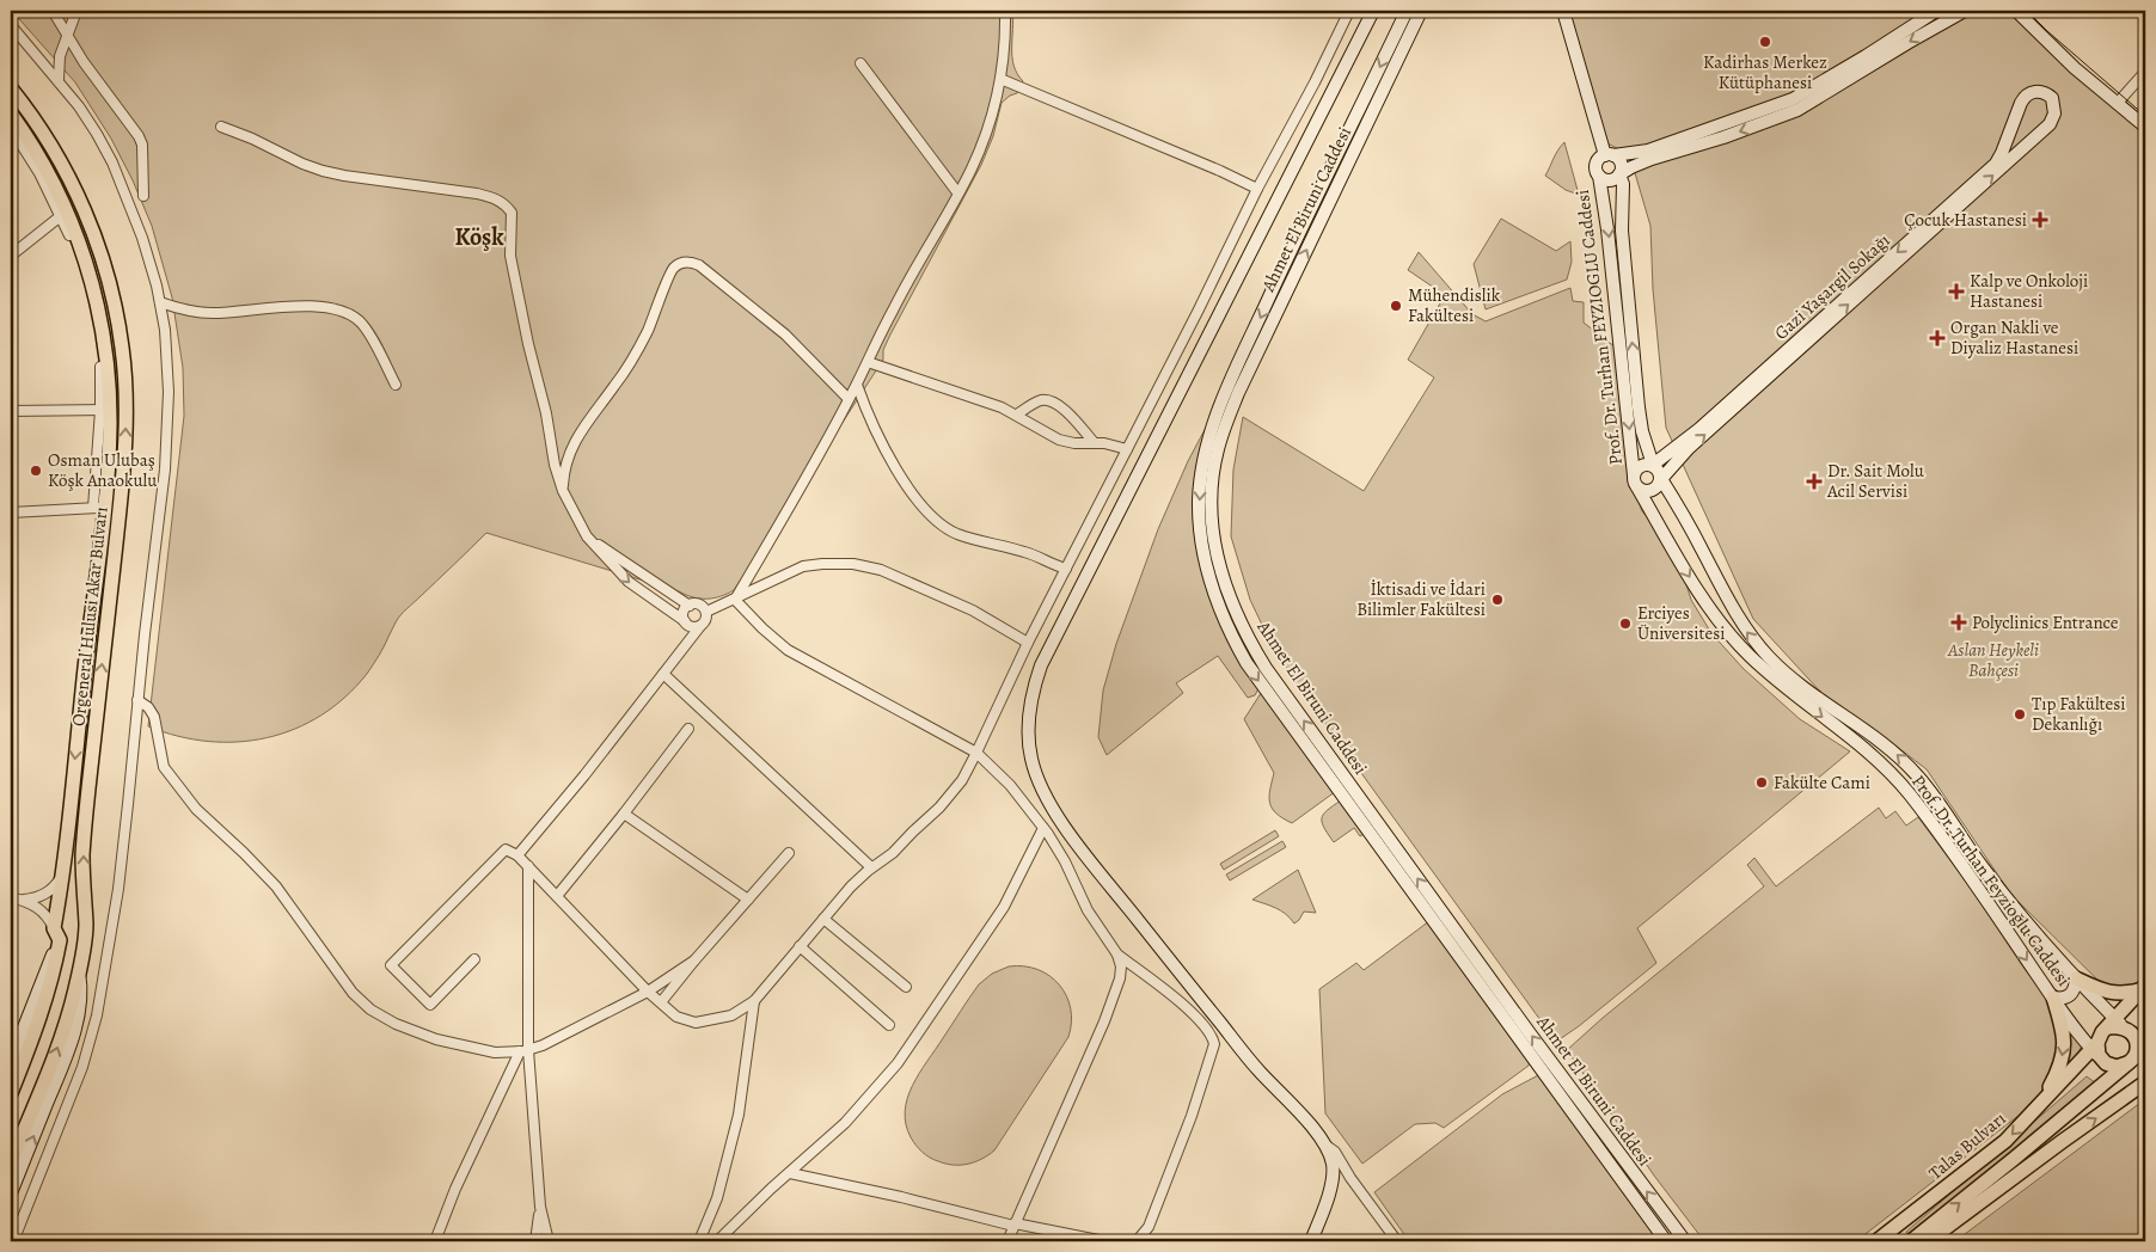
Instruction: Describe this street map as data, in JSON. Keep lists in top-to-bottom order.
{
  "streets": {
    "main road": ["Orgeneral Hulusi Akar Bulvarı", "Talas Bulvarı"],
    "street": [
      "Ahmet El Biruni Caddesi",
      "Gazi Yaşargil Sokağı",
      "Prof. Dr. Turhan FEYZIOGLU Caddesi",
      "Prof. Dr. Turhan Feyzioğlu Caddesi"
    ]
  },
  "crossings": [
    ["Gazi Yaşargil Sokağı", "Prof. Dr. Turhan FEYZIOGLU Caddesi"],
    ["Gazi Yaşargil Sokağı", "Prof. Dr. Turhan Feyzioğlu Caddesi"],
    ["Prof. Dr. Turhan FEYZIOGLU Caddesi", "Prof. Dr. Turhan Feyzioğlu Caddesi"],
    ["Prof. Dr. Turhan Feyzioğlu Caddesi", "Talas Bulvarı"]
  ],
  "districts": ["Köşk"],
  "parks": ["Aslan Heykeli Bahçesi"],
  "places": {
    "other": [
      "Kadirhas Merkez Kütüphanesi",
      "Mühendislik Fakültesi",
      "Osman Ulubaş Köşk Anaokulu",
      "İktisadi ve İdari Bilimler Fakültesi",
      "Erciyes Üniversitesi",
      "Tıp Fakültesi Dekanlığı",
      "Fakülte Cami"
    ],
    "health": [
      "Çocuk Hastanesi",
      "Kalp ve Onkoloji Hastanesi",
      "Organ Nakli ve Diyaliz Hastanesi",
      "Dr. Sait Molu Acil Servisi",
      "Polyclinics Entrance"
    ]
  }
}
